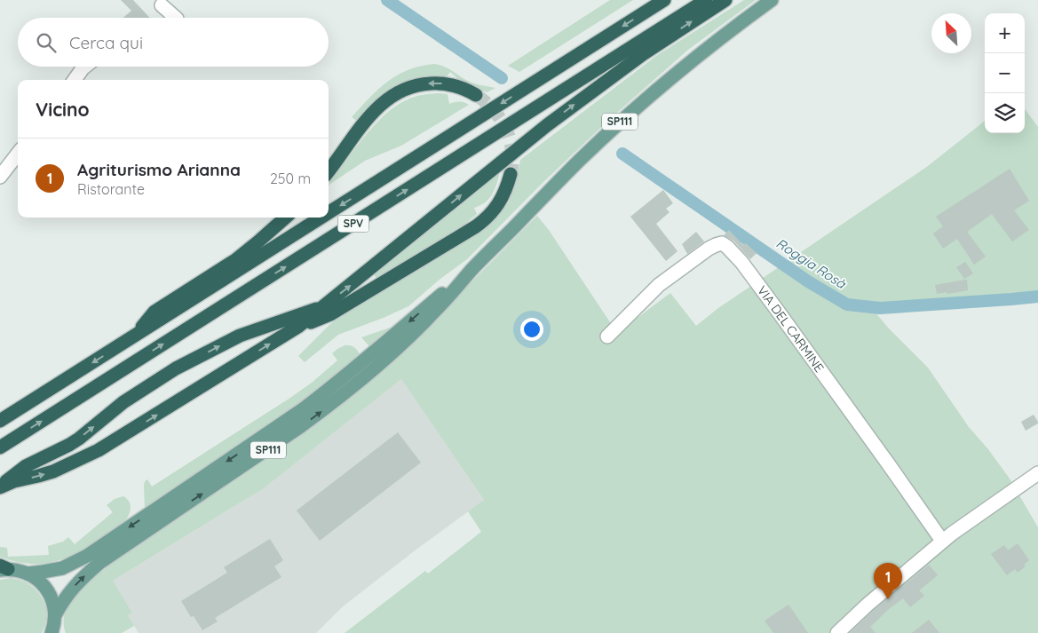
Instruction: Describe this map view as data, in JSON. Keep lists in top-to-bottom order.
{
  "streets": {
    "highway": ["SPV"],
    "main road": ["SP111"],
    "street": ["VIA DEL CARMINE"]
  },
  "water": ["Roggia Rosà"],
  "north": "top left",
  "page": {
    "map_buttons": ["+", "−"],
    "search": "Cerca qui",
    "heading": "Vicino",
    "list": [
      {
        "mark": "1",
        "name": "Agriturismo Arianna",
        "note": "Ristorante",
        "value": "250 m"
      }
    ],
    "pins": "1"
  }
}
